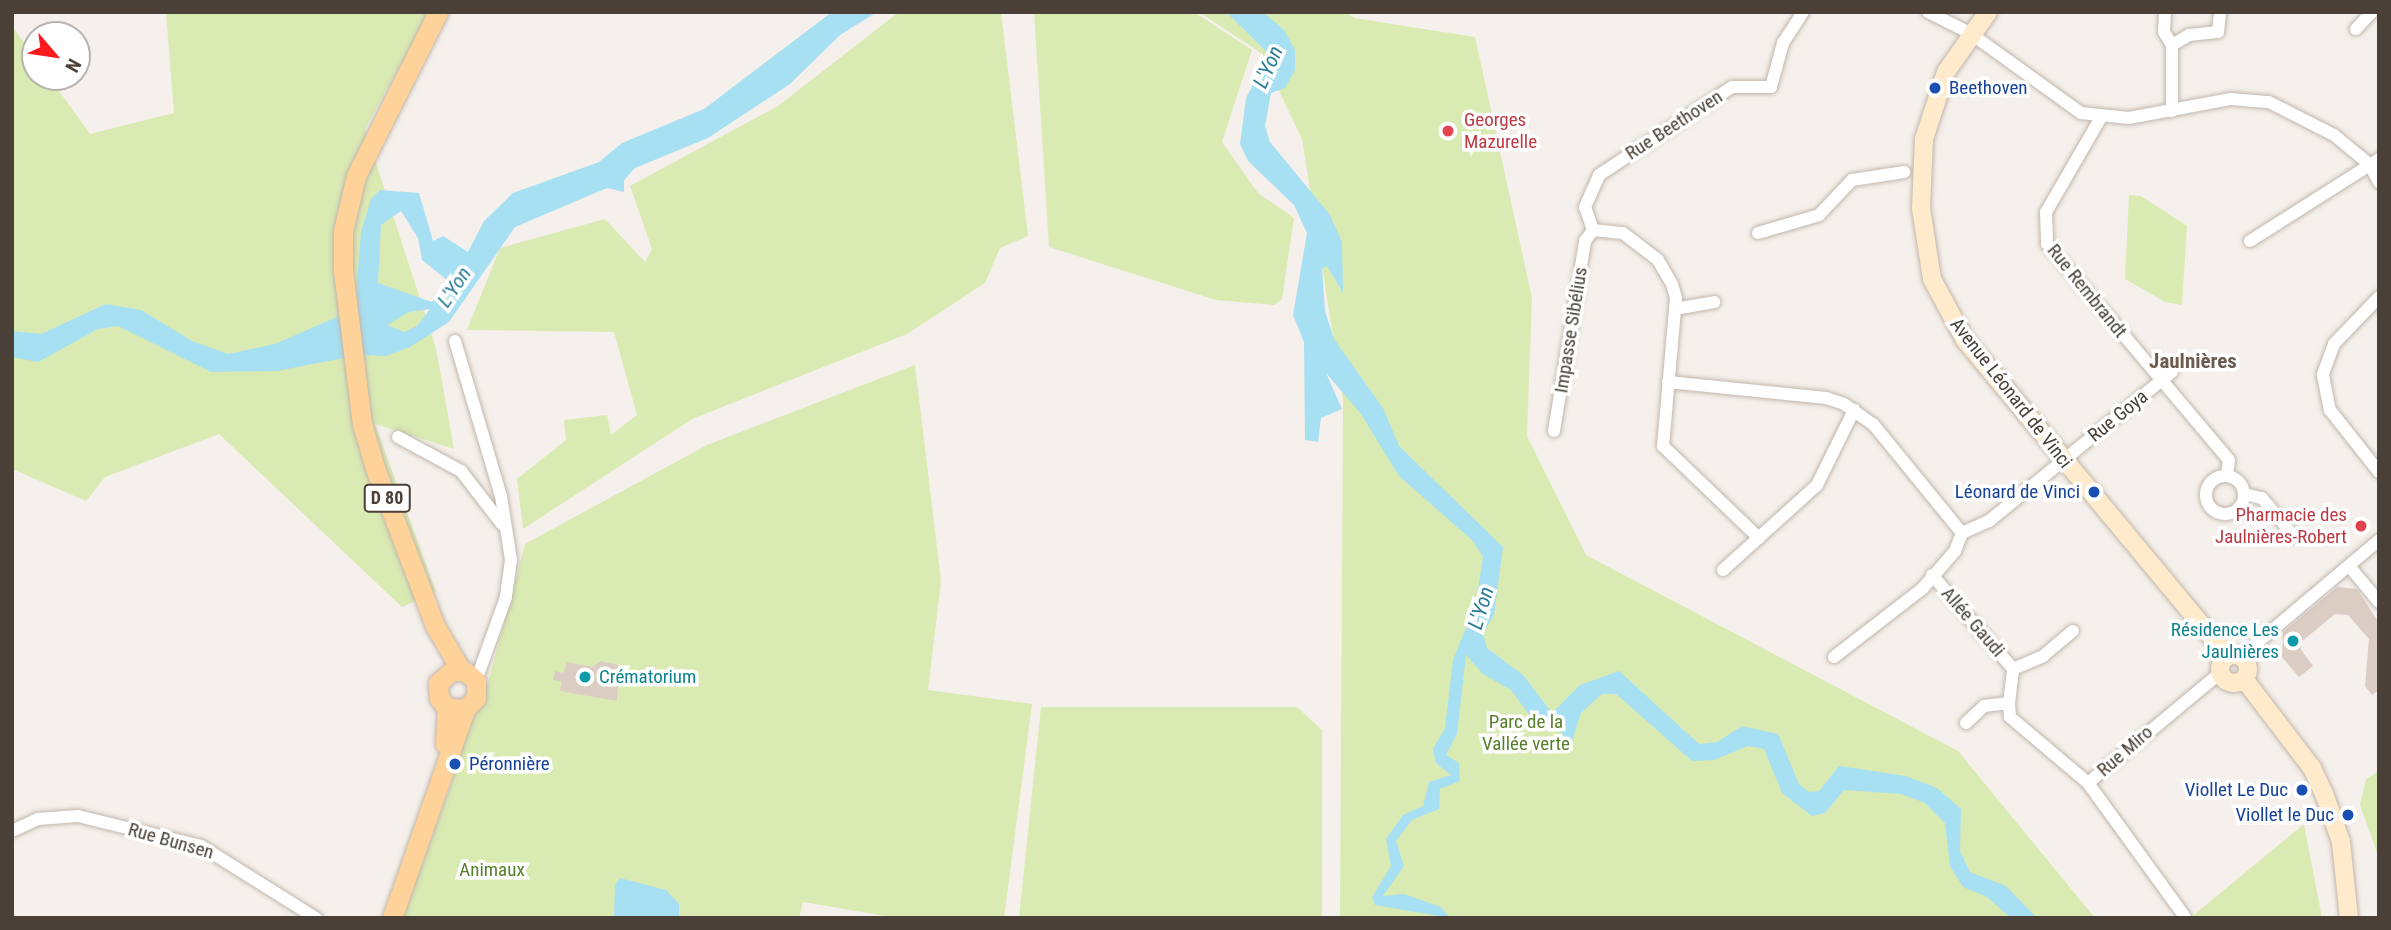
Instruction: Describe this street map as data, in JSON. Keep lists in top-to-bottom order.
{
  "streets": {
    "main road": ["D 80"],
    "street": [
      "Rue Beethoven",
      "Rue Rembrandt",
      "Impasse Sibélius",
      "Avenue Léonard de Vinci",
      "Rue Goya",
      "Allée Gaudi",
      "Rue Miro",
      "Rue Bunsen"
    ]
  },
  "crossings": [
    ["Rue Beethoven", "Impasse Sibélius"],
    ["Rue Rembrandt", "Rue Goya"],
    ["Avenue Léonard de Vinci", "Rue Goya"]
  ],
  "districts": ["Jaulnières"],
  "water": ["L'Yon"],
  "parks": ["Parc de la Vallée verte", "Animaux"],
  "places": [
    "Beethoven",
    "Georges Mazurelle",
    "Léonard de Vinci",
    "Pharmacie des Jaulnières-Robert",
    "Résidence Les Jaulnières",
    "Crématorium",
    "Péronnière",
    "Viollet Le Duc",
    "Viollet le Duc"
  ],
  "north": "bottom right"
}
